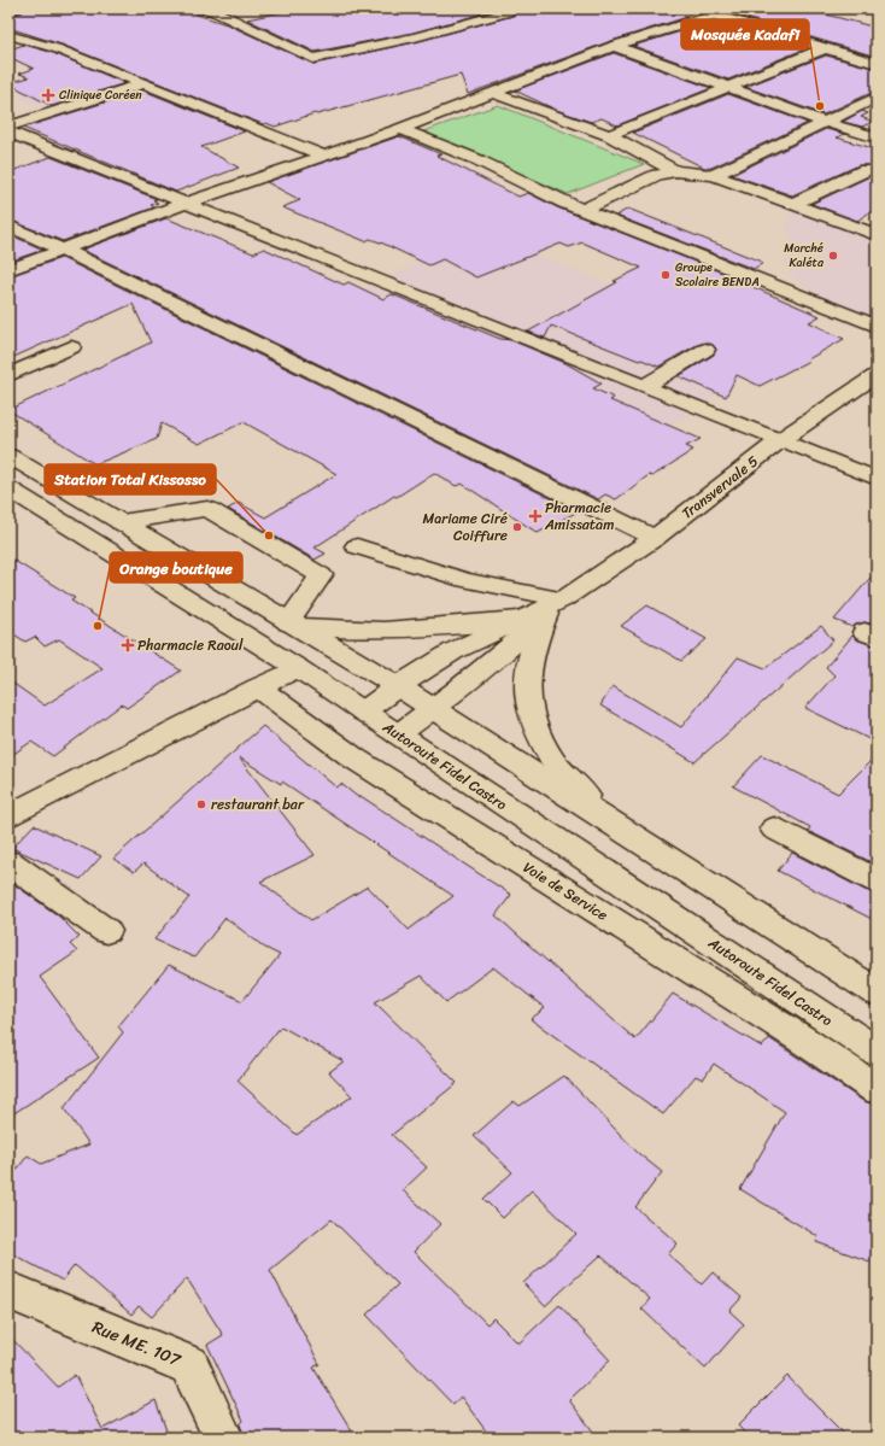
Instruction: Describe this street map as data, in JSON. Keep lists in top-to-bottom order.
{
  "streets": {
    "main road": [
      "Transvervale 5",
      "Autoroute Fidel Castro",
      "Voie de Service",
      "Rue ME. 107"
    ]
  },
  "crossings": [
    ["Transvervale 5", "Autoroute Fidel Castro"]
  ],
  "places": {
    "health": ["Clinique Coréen", "Pharmacie Amissatam", "Pharmacie Raoul"],
    "other": [
      "Mosquée Kadafi",
      "Marché Kaléta",
      "Groupe Scolaire BENDA",
      "Mariame Ciré Coiffure",
      "Station Total Kissosso",
      "Orange boutique",
      "restaurant bar"
    ]
  }
}
